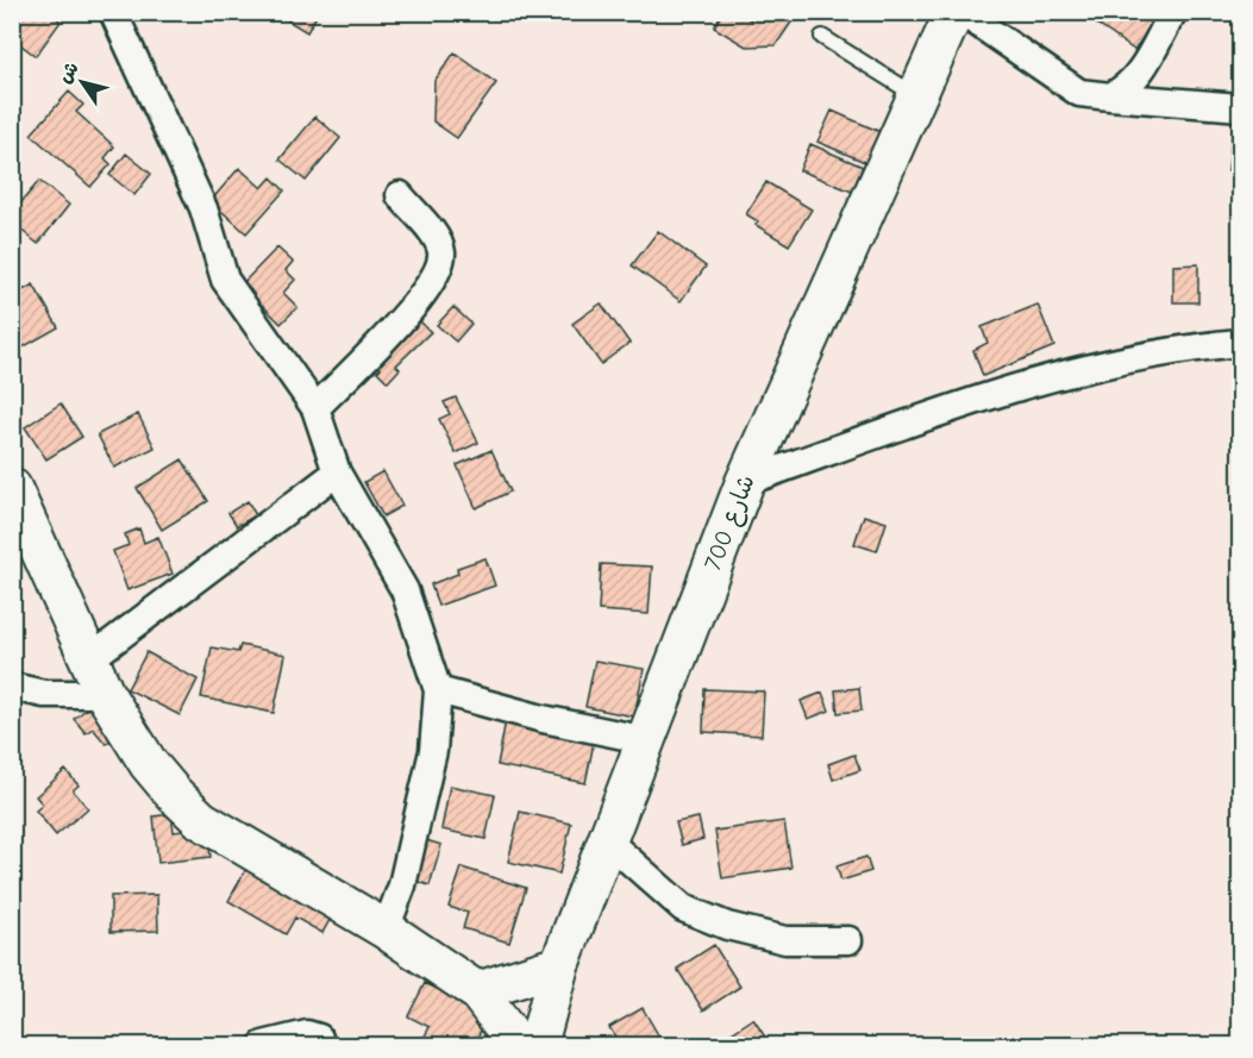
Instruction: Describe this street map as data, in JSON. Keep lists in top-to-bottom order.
{
  "streets": {
    "main road": ["شارع 700"]
  },
  "north": "top left"
}
